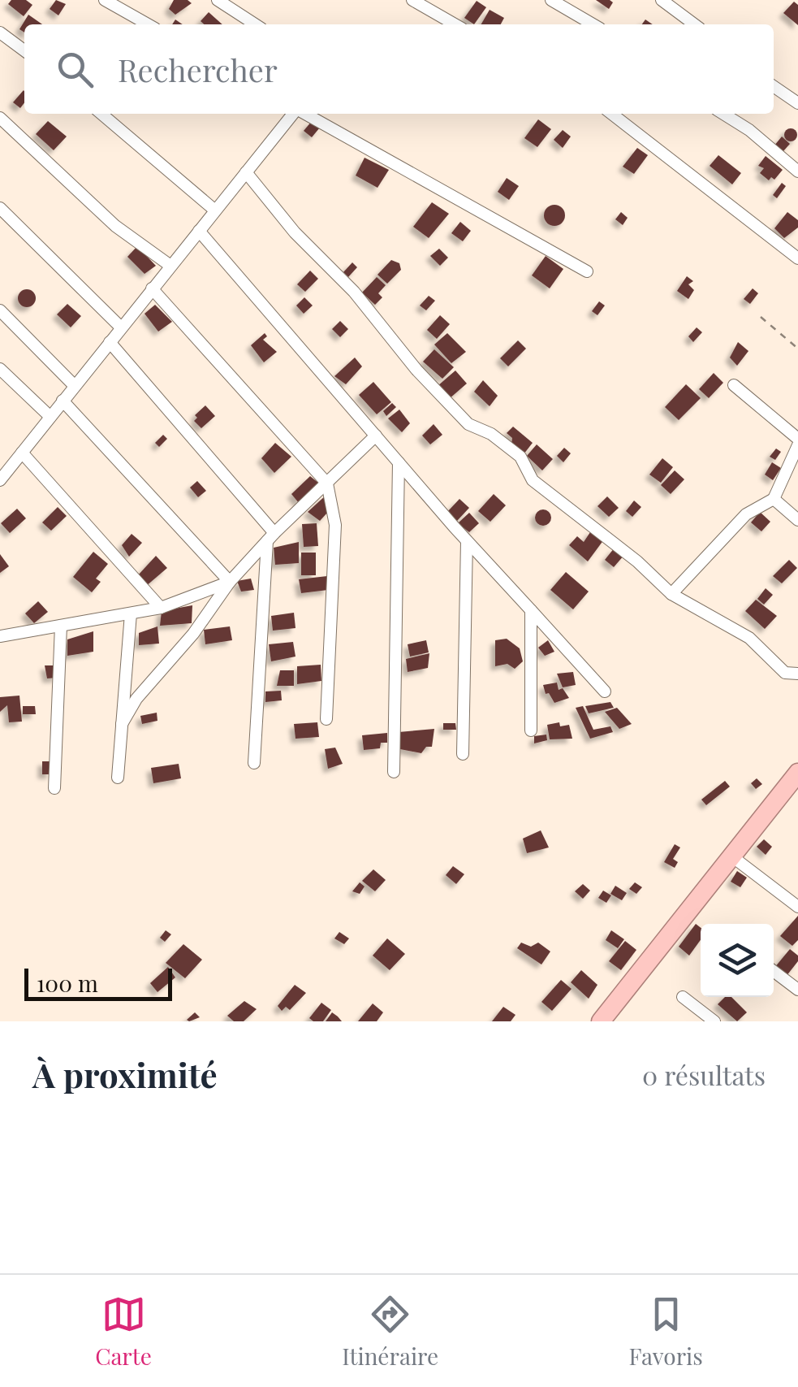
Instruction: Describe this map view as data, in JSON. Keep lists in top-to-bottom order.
{
  "scale_bar": "100 m",
  "page": {
    "search": "Rechercher",
    "scale": "100 m",
    "heading": ["À proximité", "0 résultats"],
    "nav": ["Carte", "Itinéraire", "Favoris"]
  }
}
